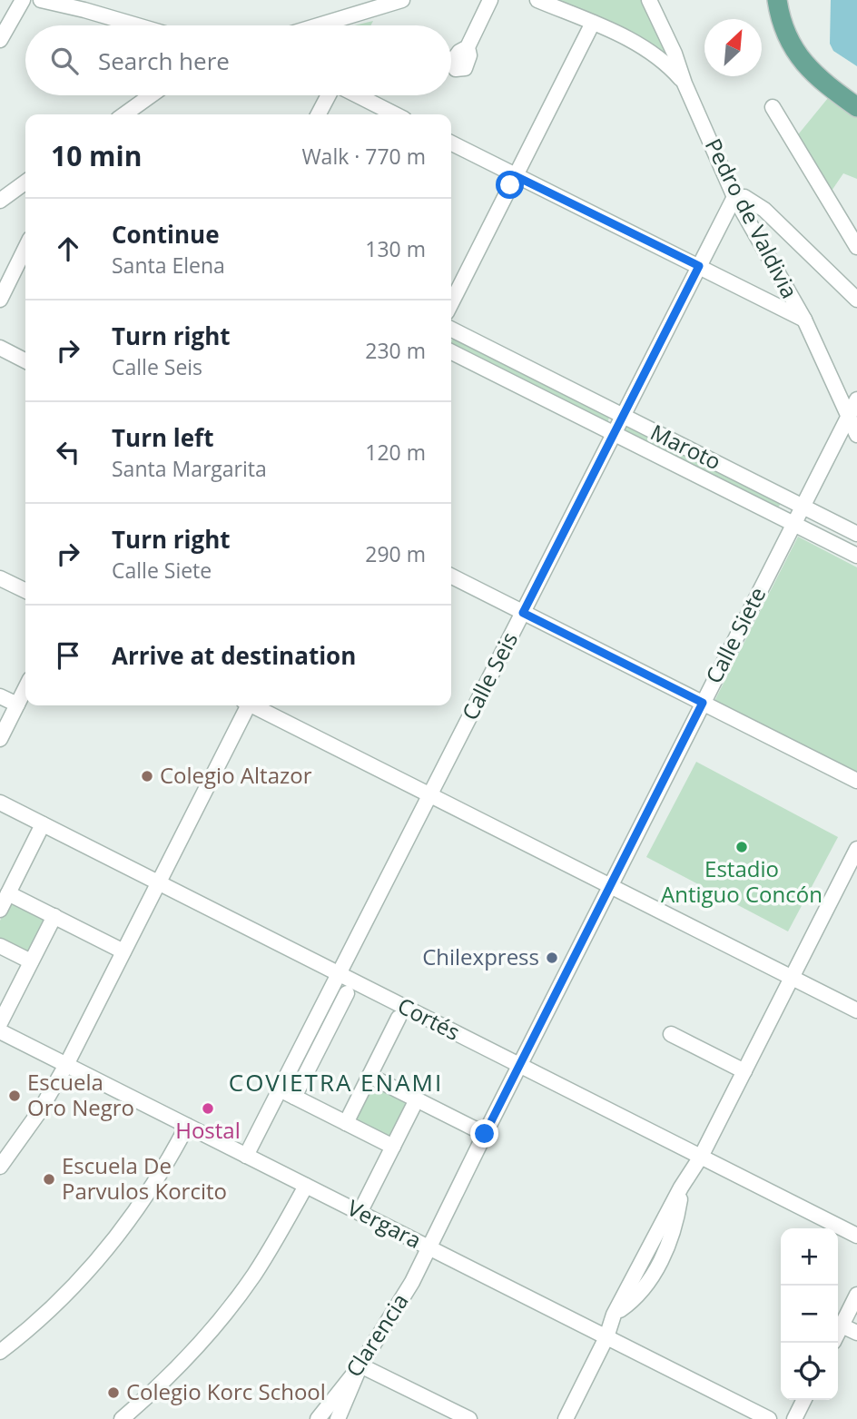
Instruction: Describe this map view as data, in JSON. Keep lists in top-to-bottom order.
{
  "streets": {
    "street": [
      "Pedro de Valdivia",
      "Maroto",
      "Calle Siete",
      "Calle Seis",
      "Cortés",
      "Vergara",
      "Clarencia"
    ]
  },
  "crossings": [
    ["Pedro de Valdivia", "Calle Siete"],
    ["Pedro de Valdivia", "Calle Seis"],
    ["Maroto", "Calle Siete"],
    ["Maroto", "Calle Seis"],
    ["Calle Siete", "Cortés"],
    ["Calle Siete", "Vergara"],
    ["Calle Siete", "Clarencia"],
    ["Calle Seis", "Cortés"],
    ["Calle Seis", "Vergara"],
    ["Vergara", "Clarencia"]
  ],
  "districts": ["COVIETRA ENAMI"],
  "places": [
    "Colegio Altazor",
    "Estadio Antiguo Concón",
    "Chilexpress",
    "Escuela Oro Negro",
    "Hostal",
    "Escuela De Parvulos Korcito",
    "Colegio Korc School"
  ],
  "north": "top right",
  "page": {
    "search": "Search here",
    "heading": ["10 min", "Walk · 770 m"],
    "list": [
      ["Continue", "Santa Elena", "130 m"],
      ["Turn right", "Calle Seis", "230 m"],
      ["Turn left", "Santa Margarita", "120 m"],
      ["Turn right", "Calle Siete", "290 m"],
      "Arrive at destination"
    ],
    "map_buttons": ["+", "−"]
  }
}
